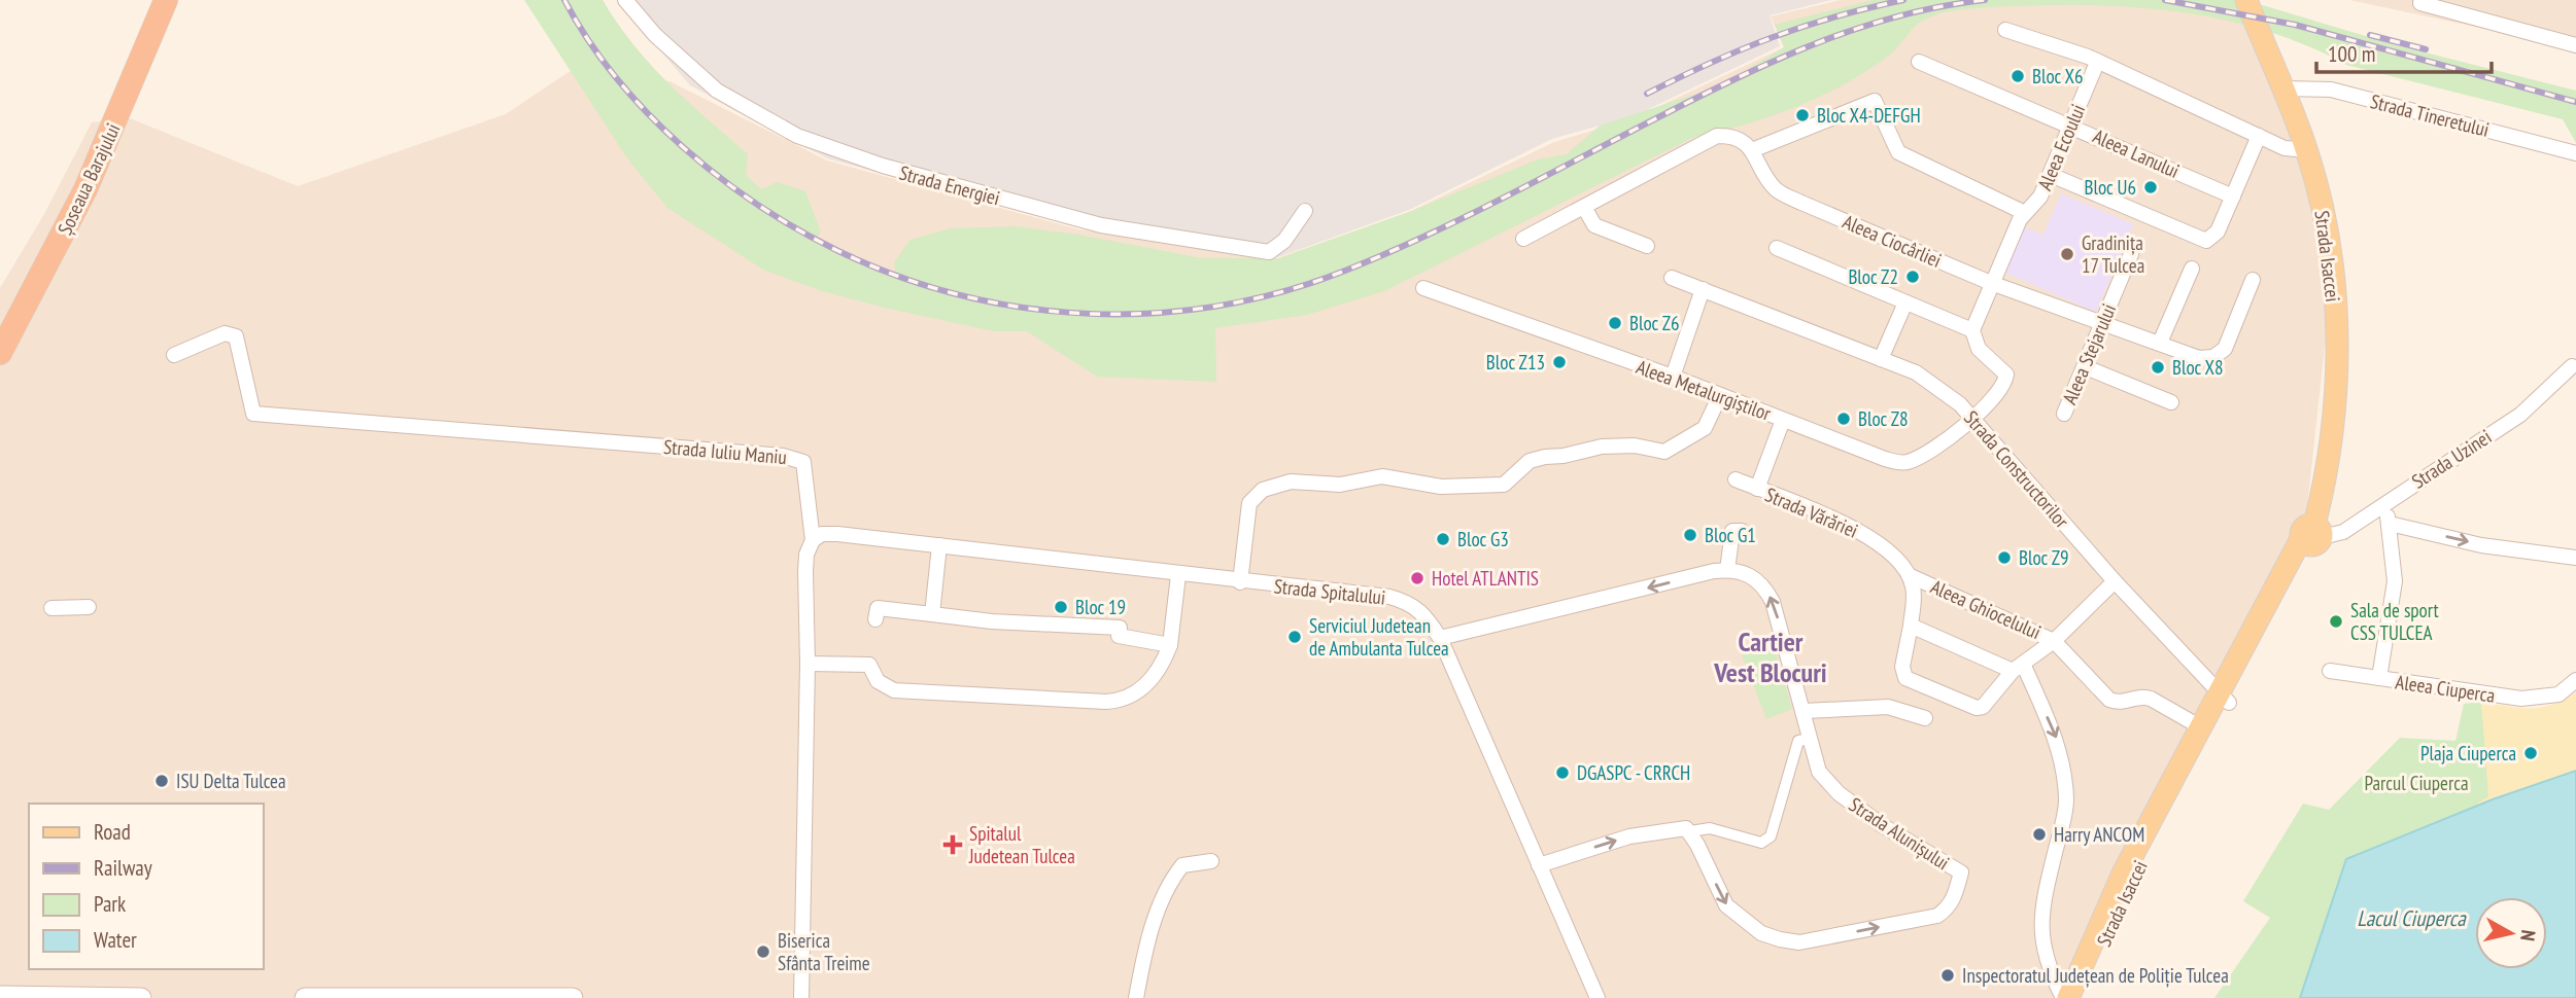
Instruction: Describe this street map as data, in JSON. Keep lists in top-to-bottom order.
{
  "streets": {
    "highway": ["Șoseaua Barajului"],
    "main road": ["Strada Isaccei"],
    "street": [
      "Strada Tineretului",
      "Aleea Ecoului",
      "Aleea Lanului",
      "Strada Energiei",
      "Aleea Ciocârliei",
      "Aleea Stejarului",
      "Aleea Metalurgiștilor",
      "Strada Iuliu Maniu",
      "Strada Uzinei",
      "Strada Constructorilor",
      "Strada Vărăriei",
      "Strada Spitalului",
      "Aleea Ghiocelului",
      "Aleea Ciuperca",
      "Strada Alunișului"
    ]
  },
  "crossings": [
    ["Strada Tineretului", "Strada Isaccei"],
    ["Aleea Ecoului", "Aleea Lanului"],
    ["Aleea Ecoului", "Aleea Ciocârliei"],
    ["Aleea Ciocârliei", "Aleea Stejarului"],
    ["Strada Isaccei", "Strada Uzinei"],
    ["Strada Isaccei", "Strada Constructorilor"],
    ["Strada Isaccei", "Aleea Ghiocelului"],
    ["Aleea Metalurgiștilor", "Strada Constructorilor"],
    ["Strada Iuliu Maniu", "Strada Spitalului"],
    ["Strada Uzinei", "Aleea Ciuperca"],
    ["Strada Vărăriei", "Aleea Ghiocelului"]
  ],
  "districts": ["Cartier Vest Blocuri"],
  "water": ["Lacul Ciuperca"],
  "parks": ["Parcul Ciuperca"],
  "places": {
    "other": [
      "Bloc X6",
      "Bloc X4-DEFGH",
      "Bloc U6",
      "Gradinița 17 Tulcea",
      "Bloc Z2",
      "Bloc Z6",
      "Bloc Z13",
      "Bloc X8",
      "Bloc Z8",
      "Bloc G1",
      "Bloc G3",
      "Bloc Z9",
      "Hotel ATLANTIS",
      "Bloc 19",
      "Sala de sport CSS TULCEA",
      "Serviciul Judetean de Ambulanta Tulcea",
      "Plaja Ciuperca",
      "DGASPC - CRRCH",
      "ISU Delta Tulcea",
      "Harry ANCOM",
      "Biserica Sfânta Treime",
      "Inspectoratul Județean de Poliție Tulcea"
    ],
    "health": ["Spitalul Judetean Tulcea"]
  },
  "legend": [
    "Road",
    "Railway",
    "Park",
    "Water"
  ],
  "scale_bar": "100 m",
  "north": "right"
}
